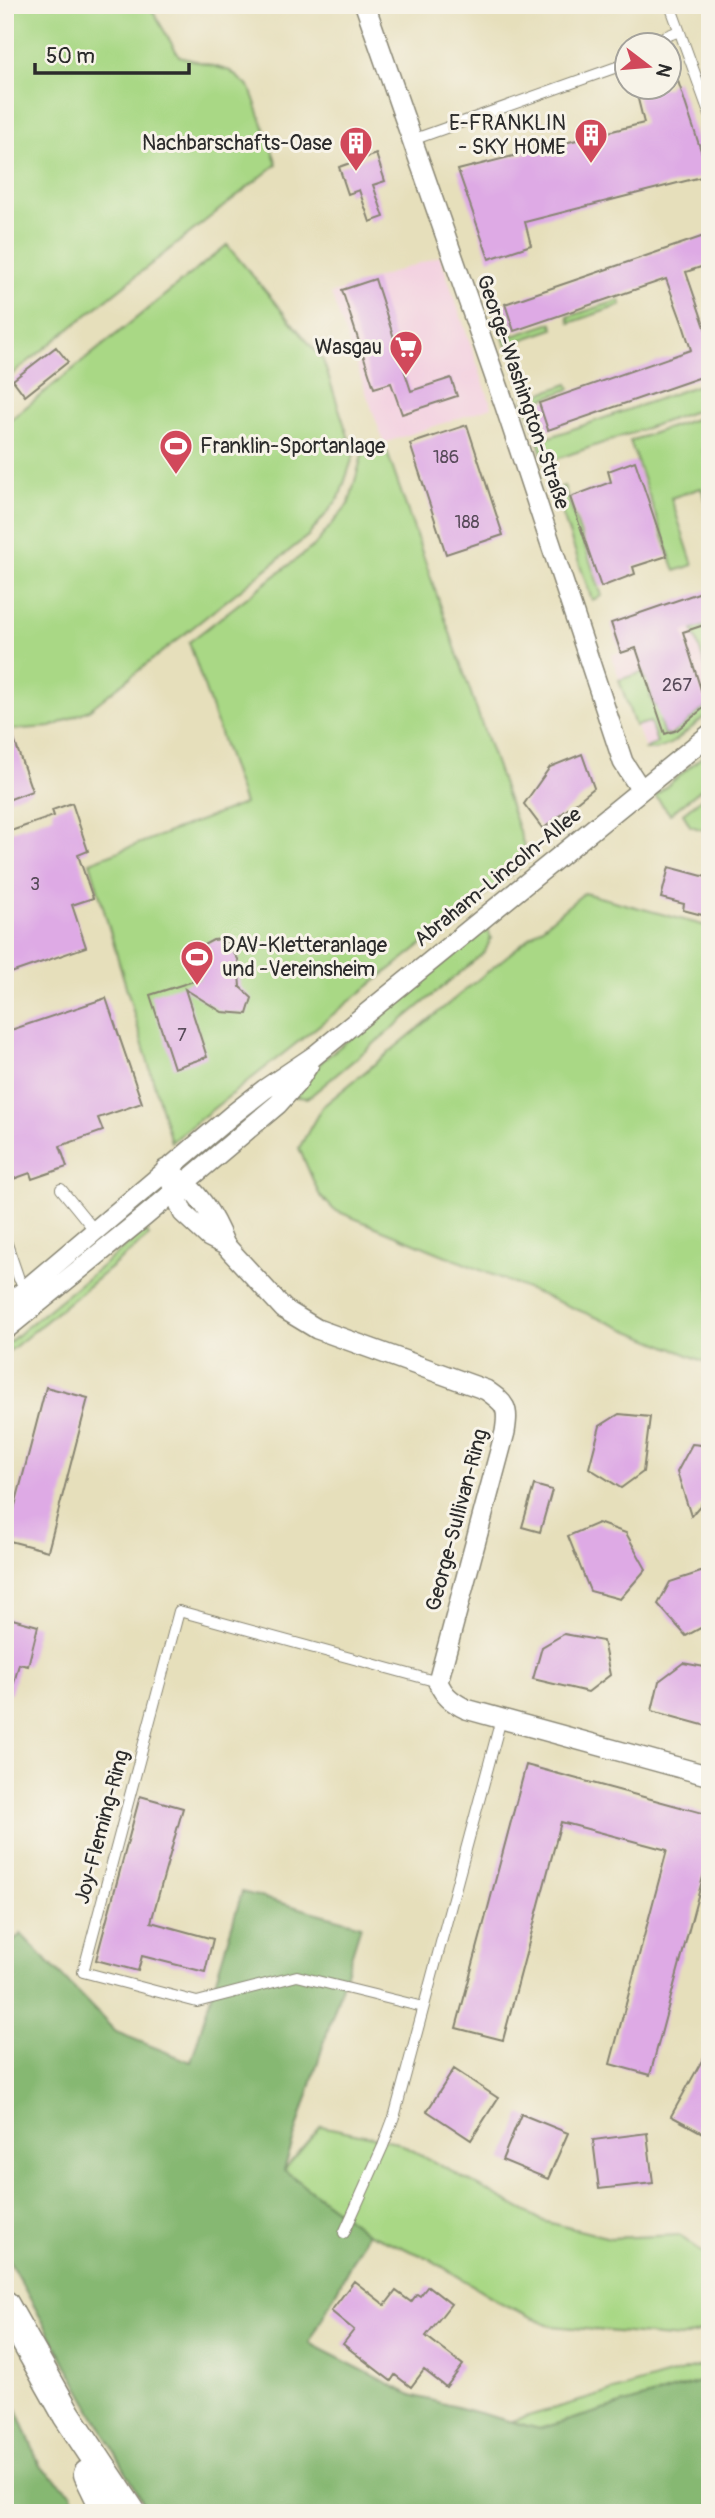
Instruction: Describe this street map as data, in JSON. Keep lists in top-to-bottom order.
{
  "streets": {
    "street": ["George-Washington-Straße", "Abraham-Lincoln-Allee", "George-Sullivan-Ring"],
    "lane": ["Joy-Fleming-Ring"]
  },
  "crossings": [
    ["George-Washington-Straße", "Abraham-Lincoln-Allee"],
    ["Abraham-Lincoln-Allee", "George-Sullivan-Ring"],
    ["George-Sullivan-Ring", "Joy-Fleming-Ring"]
  ],
  "places": {
    "building": ["E-FRANKLIN - SKY HOME", "Nachbarschafts-Oase"],
    "supermarket": ["Wasgau"],
    "sports": ["Franklin-Sportanlage", "DAV-Kletteranlage und -Vereinsheim"]
  },
  "house_numbers": [
    "186",
    "188",
    "267",
    "3",
    "7"
  ],
  "scale_bar": "50 m",
  "north": "right"
}
